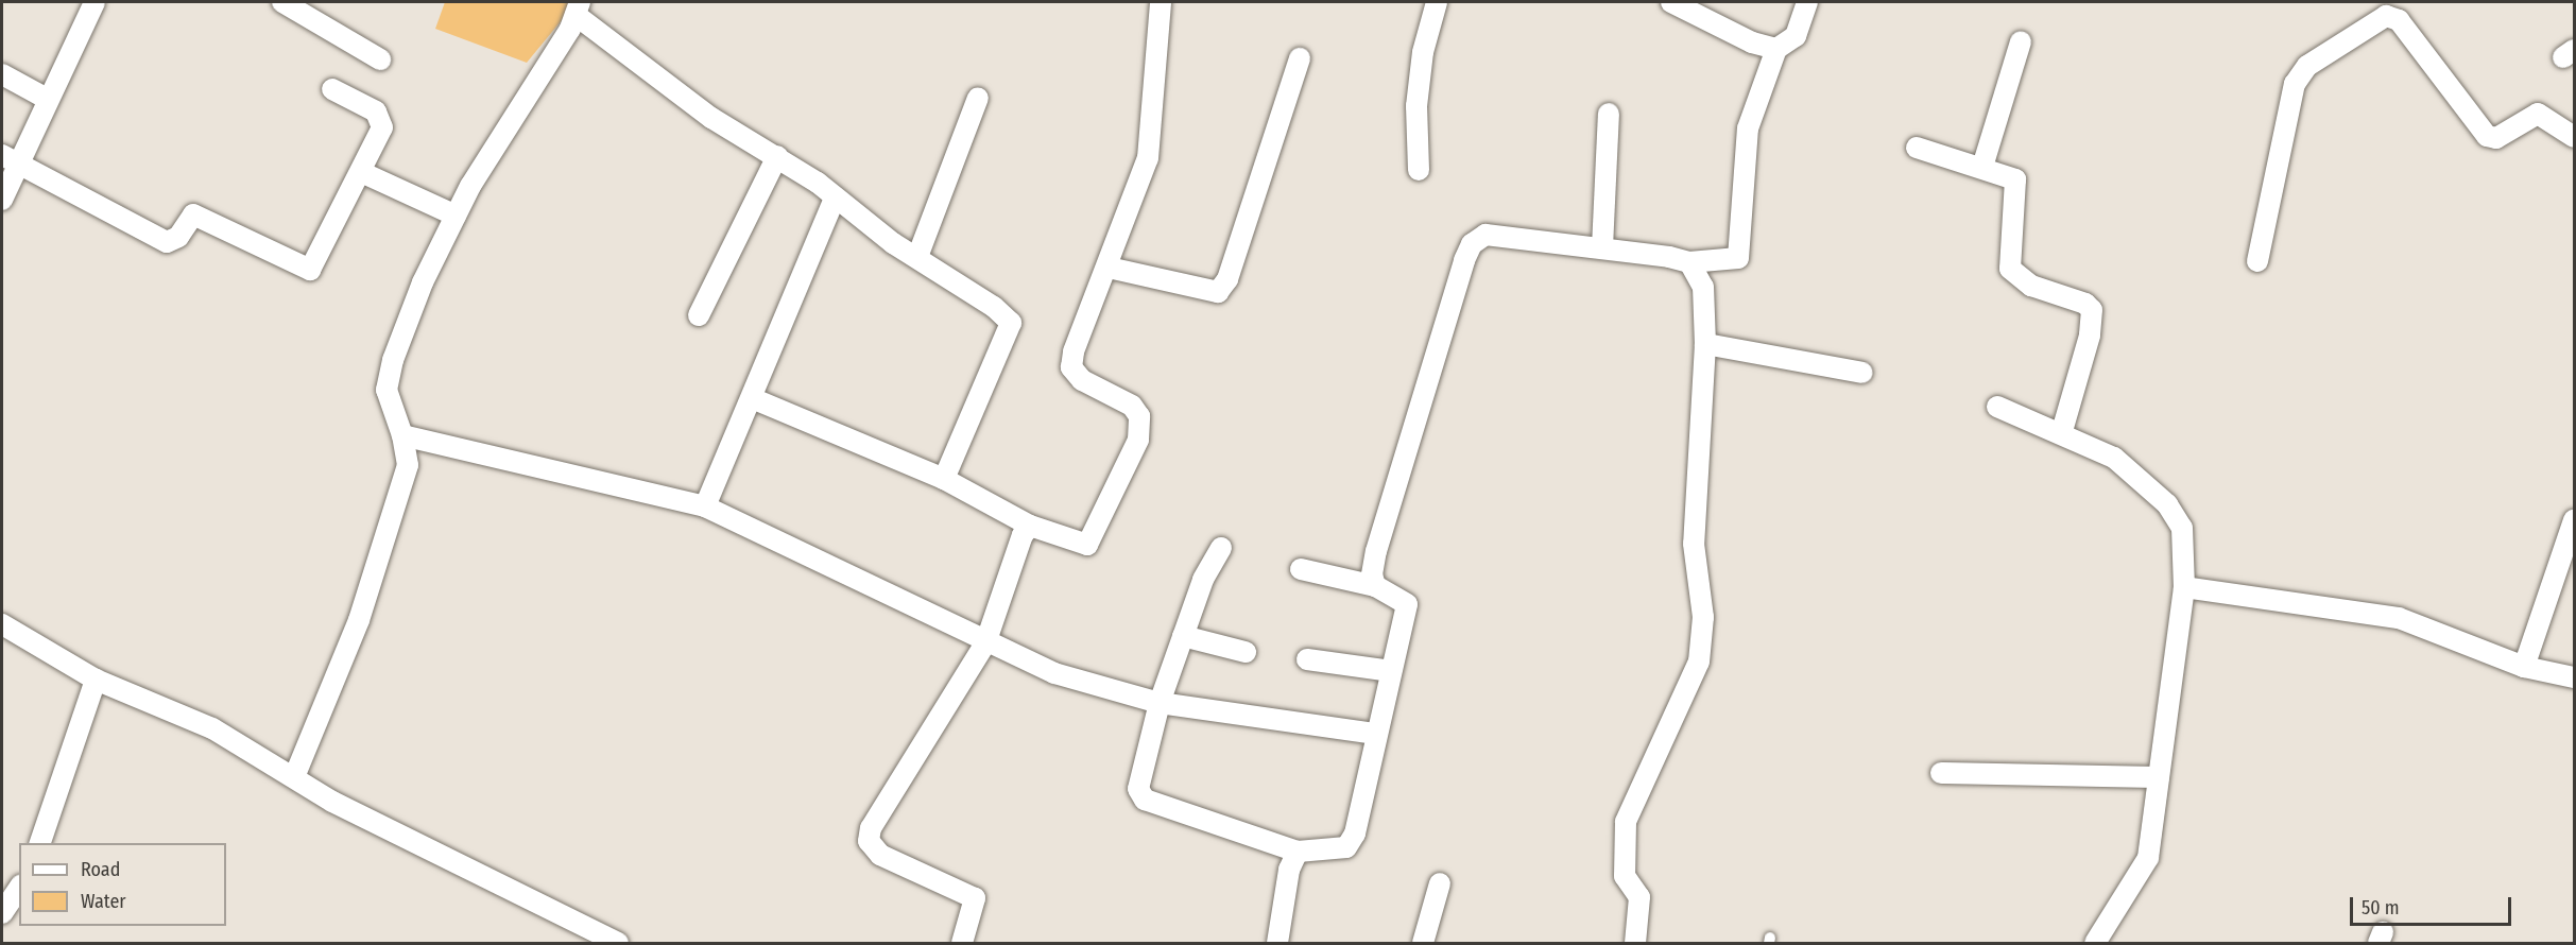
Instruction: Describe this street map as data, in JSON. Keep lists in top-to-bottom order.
{
  "legend": ["Road", "Water"],
  "scale_bar": "50 m"
}
